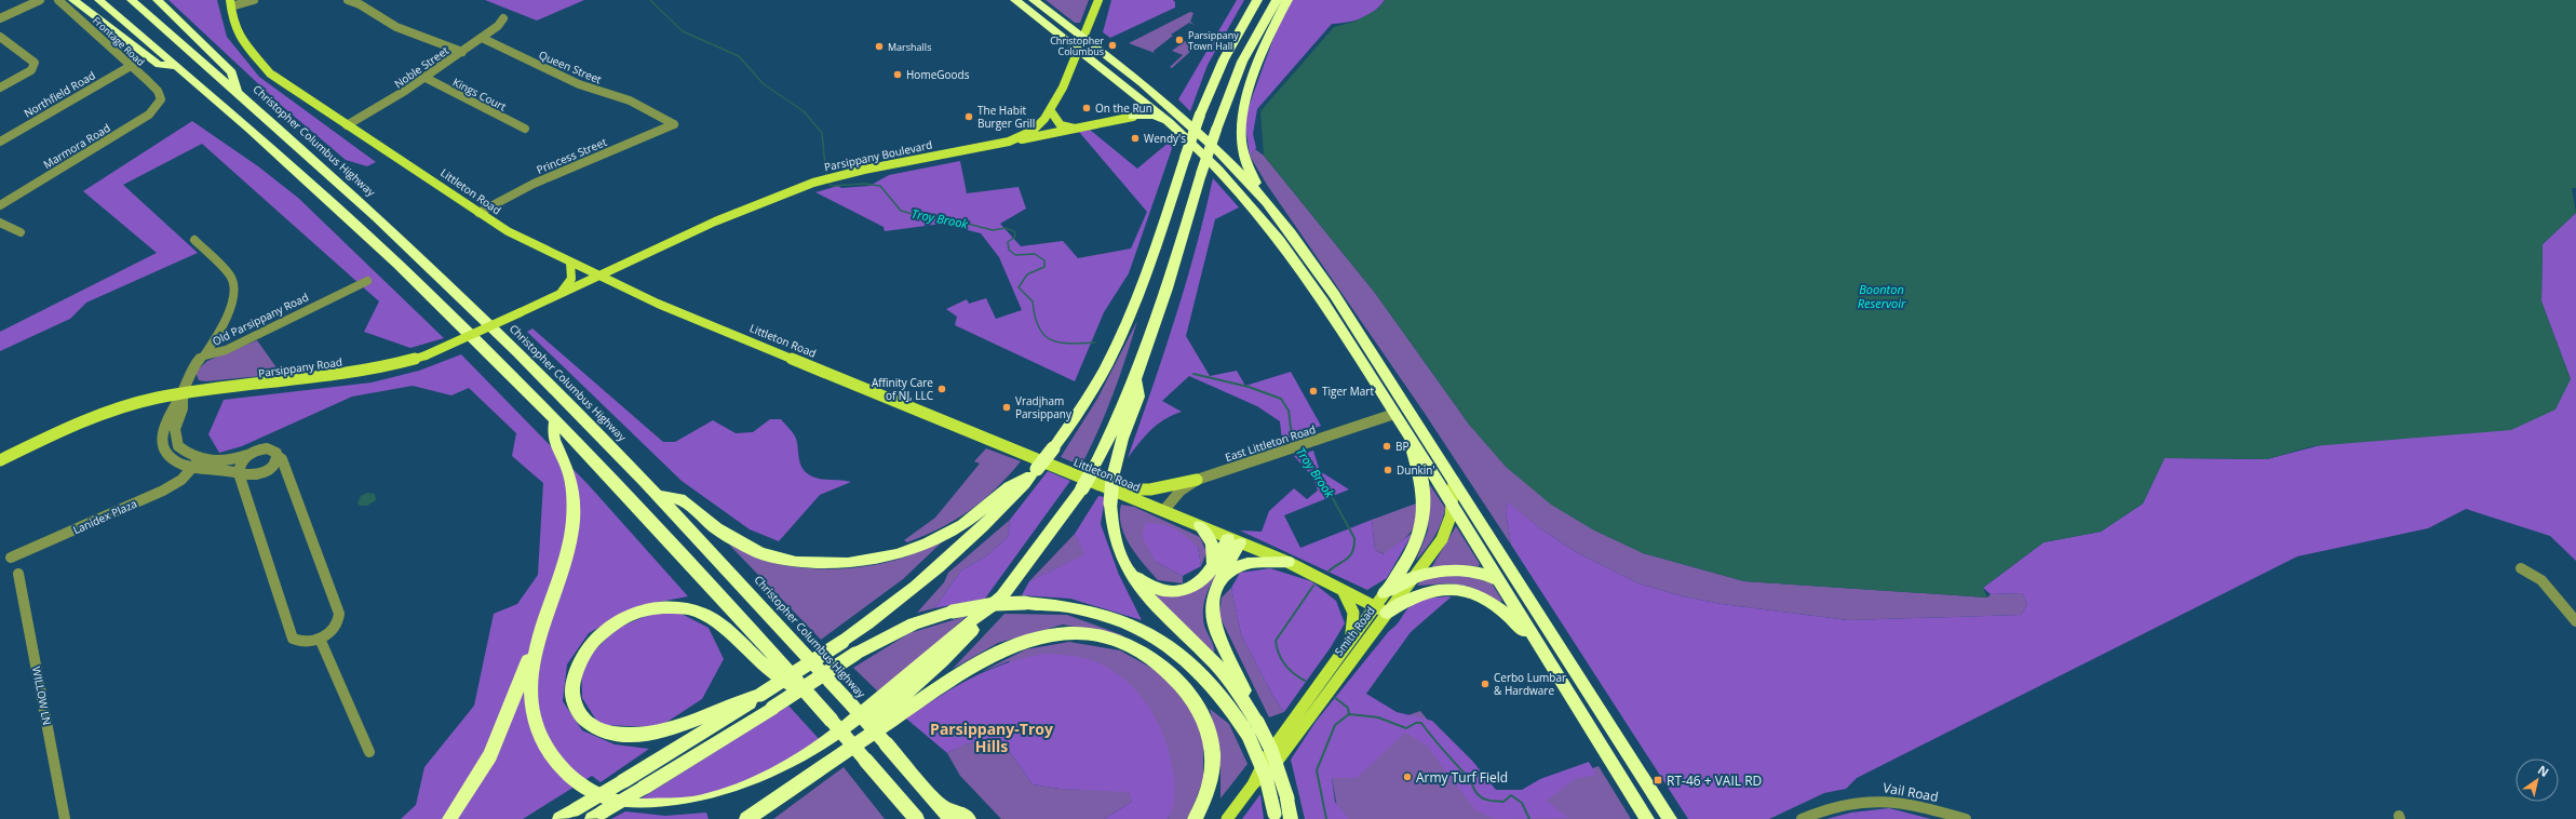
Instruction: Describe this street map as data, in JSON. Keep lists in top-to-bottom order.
{
  "streets": {
    "highway": ["Christopher Columbus Highway"],
    "main road": [
      "Parsippany Boulevard",
      "Littleton Road",
      "Parsippany Road",
      "Smith Road"
    ],
    "street": [
      "Frontage Road",
      "Noble Street",
      "Queen Street",
      "Northfield Road",
      "Kings Court",
      "Marmora Road",
      "Princess Street",
      "Old Parsippany Road",
      "East Littleton Road",
      "Lanidex Plaza",
      "WILLOW LN",
      "Vail Road"
    ]
  },
  "crossings": [
    ["Frontage Road", "Northfield Road"],
    ["Frontage Road", "Marmora Road"],
    ["Noble Street", "Queen Street"],
    ["Noble Street", "Kings Court"],
    ["Noble Street", "Littleton Road"],
    ["Queen Street", "Princess Street"],
    ["Princess Street", "Littleton Road"],
    ["Parsippany Boulevard", "Littleton Road"],
    ["Parsippany Boulevard", "Parsippany Road"],
    ["Littleton Road", "Parsippany Road"],
    ["Littleton Road", "East Littleton Road"],
    ["Littleton Road", "Smith Road"],
    ["Old Parsippany Road", "Parsippany Road"]
  ],
  "districts": ["Parsippany-Troy Hills"],
  "water": ["Troy Brook", "Boonton Reservoir"],
  "places": {
    "other": [
      "Parsippany Town Hall",
      "Christopher Columbus",
      "Marshalls",
      "HomeGoods",
      "On the Run",
      "The Habit Burger Grill",
      "Wendy's",
      "Affinity Care of NJ, LLC",
      "Tiger Mart",
      "Vradjham Parsippany",
      "BP",
      "Dunkin'",
      "Cerbo Lumbar & Hardware",
      "Army Turf Field"
    ],
    "transit": ["RT-46 + VAIL RD"]
  },
  "north": "top right"
}
